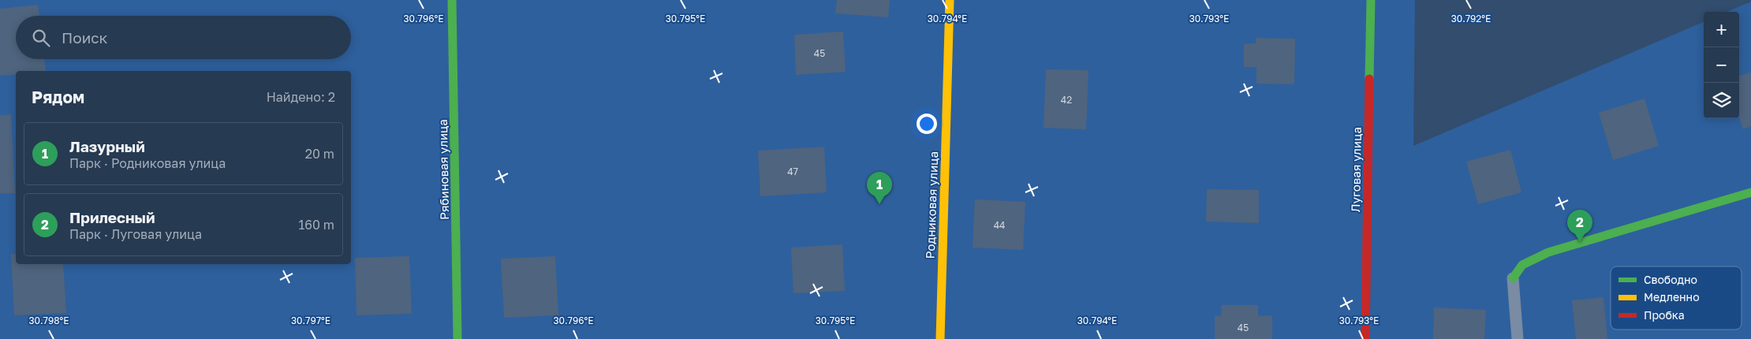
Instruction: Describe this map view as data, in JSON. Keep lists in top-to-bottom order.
{
  "streets": {
    "street": ["Рябиновая улица", "Луговая улица", "Родниковая улица"]
  },
  "house_numbers": [
    "45",
    "42",
    "47",
    "44",
    "45"
  ],
  "legend": ["Свободно", "Медленно", "Пробка"],
  "page": {
    "map_buttons": ["+", "−"],
    "search": "Поиск",
    "heading": ["Рядом", "Найдено: 2"],
    "list": [
      {
        "mark": "1",
        "name": "Лазурный",
        "note": "Парк · Родниковая улица",
        "value": "20 m"
      },
      {
        "mark": "2",
        "name": "Прилесный",
        "note": "Парк · Луговая улица",
        "value": "160 m"
      }
    ],
    "pins": ["1", "2"]
  },
  "coordinates": [
    "30.796°E",
    "30.795°E",
    "30.794°E",
    "30.793°E",
    "30.792°E",
    "30.798°E",
    "30.797°E"
  ]
}
